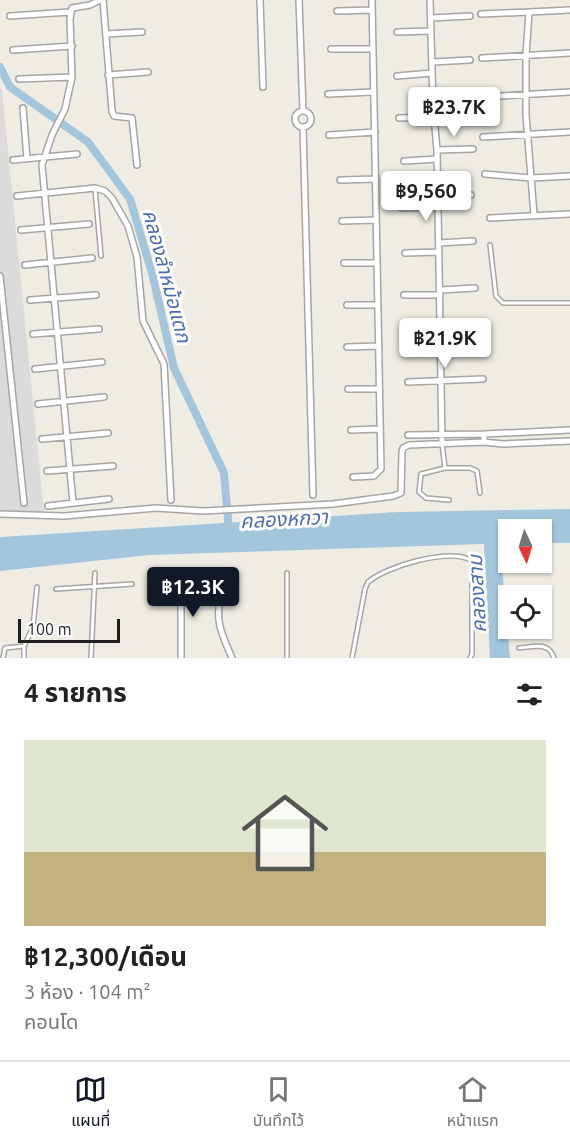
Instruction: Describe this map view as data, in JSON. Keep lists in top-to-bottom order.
{
  "water": ["คลองลำหม้อแตก", "คลองหกวา", "คลองสาม"],
  "scale_bar": "100 m",
  "north": "bottom",
  "page": {
    "price": [
      "฿23.7K",
      "฿9,560",
      "฿21.9K",
      "฿12.3K"
    ],
    "scale": "100 m",
    "heading": "4 รายการ",
    "list": [
      {
        "name": "฿12,300/เดือน",
        "note": "3 ห้อง · 104 m² · คอนโด"
      }
    ],
    "tabs": ["แผนที่", "บันทึกไว้", "หน้าแรก"]
  }
}
